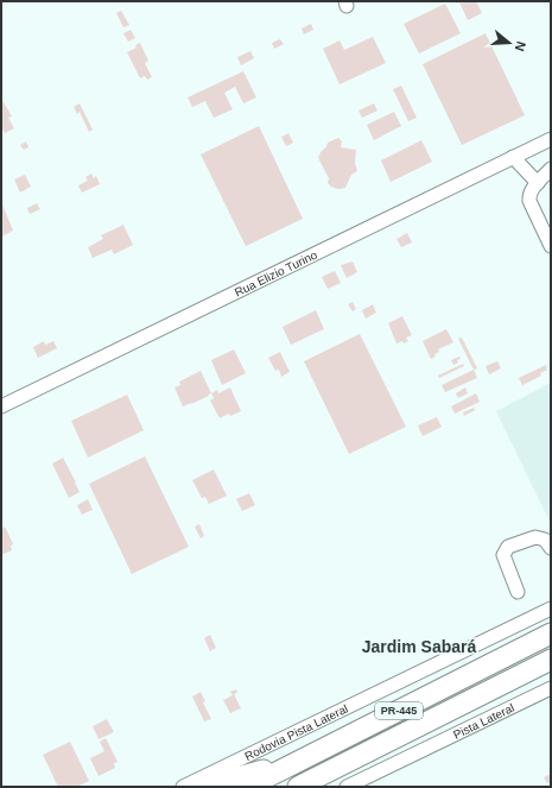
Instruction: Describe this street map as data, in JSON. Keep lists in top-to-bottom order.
{
  "streets": {
    "highway": ["PR-445"],
    "street": ["Rua Elizio Turino", "Pista Lateral", "Rodovia Pista Lateral"]
  },
  "districts": ["Jardim Sabará"],
  "north": "right"
}
